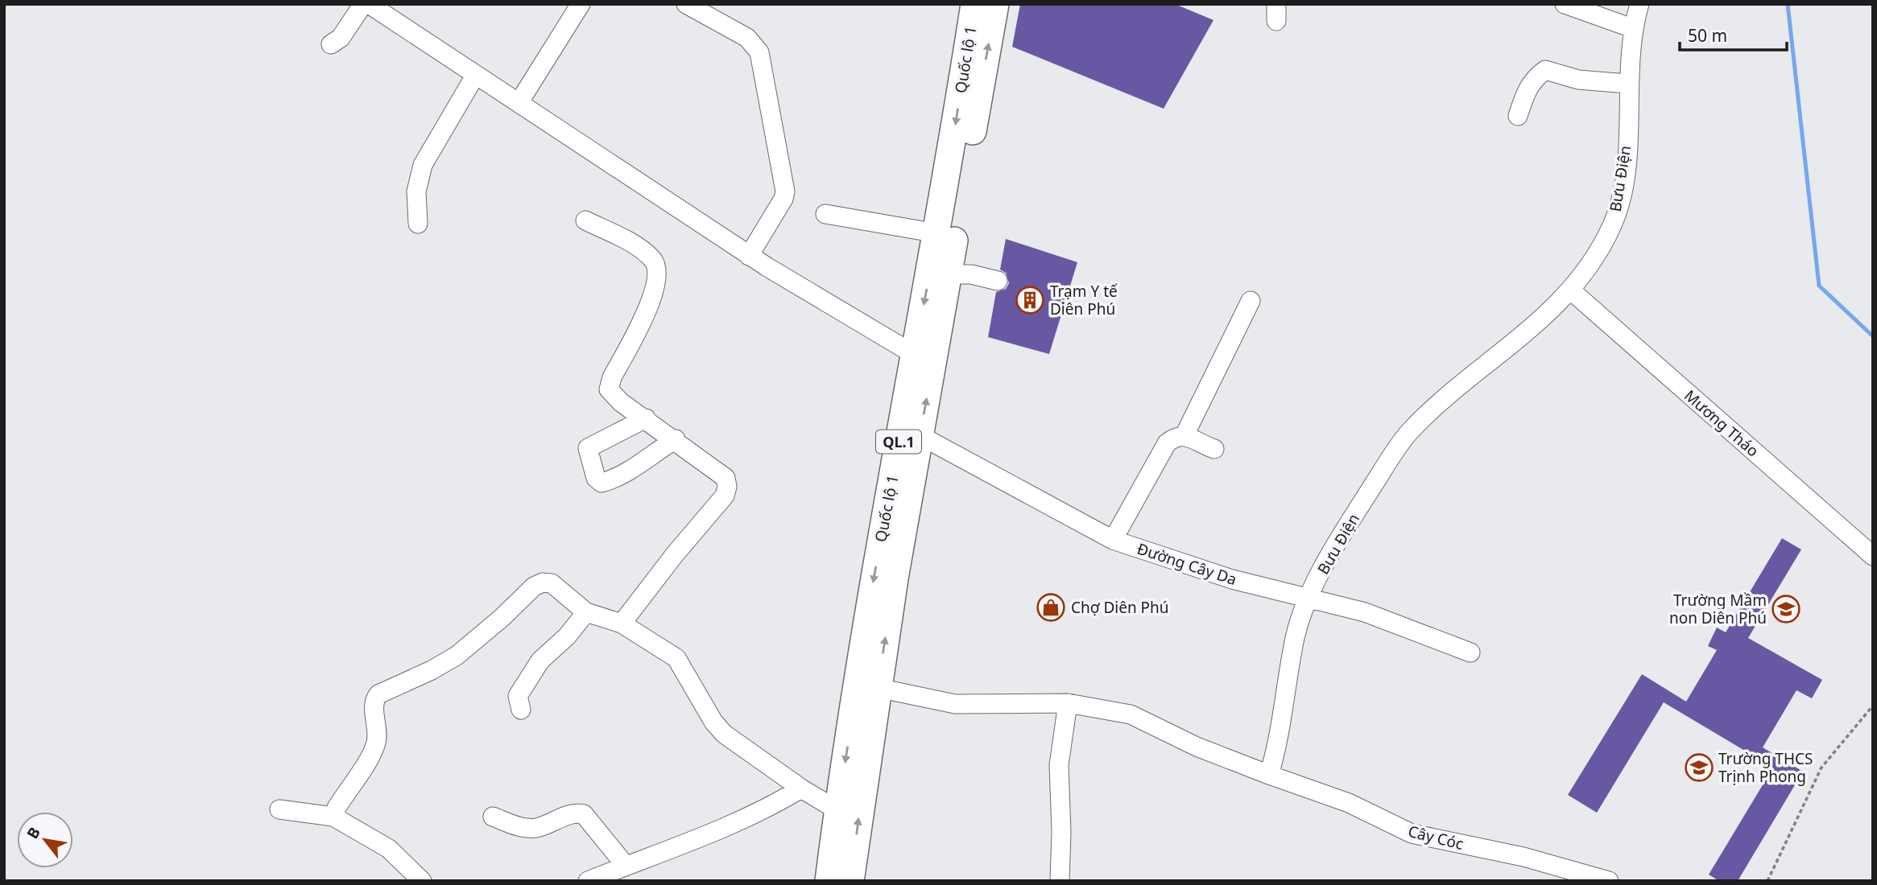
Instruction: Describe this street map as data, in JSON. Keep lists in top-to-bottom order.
{
  "streets": {
    "highway": ["Quốc lộ 1", "QL.1"],
    "street": [
      "Bưu Điện",
      "Mương Tháo",
      "Đường Cây Da",
      "Cây Cóc"
    ]
  },
  "crossings": [
    ["Quốc lộ 1", "Đường Cây Da"],
    ["Bưu Điện", "Mương Tháo"],
    ["Bưu Điện", "Đường Cây Da"],
    ["Bưu Điện", "Cây Cóc"]
  ],
  "places": {
    "building": ["Trạm Y tế Diên Phú"],
    "shop": ["Chợ Diên Phú"],
    "school or university": ["Trường Mầm non Diên Phú", "Trường THCS Trịnh Phong"]
  },
  "scale_bar": "50 m",
  "north": "top left"
}
